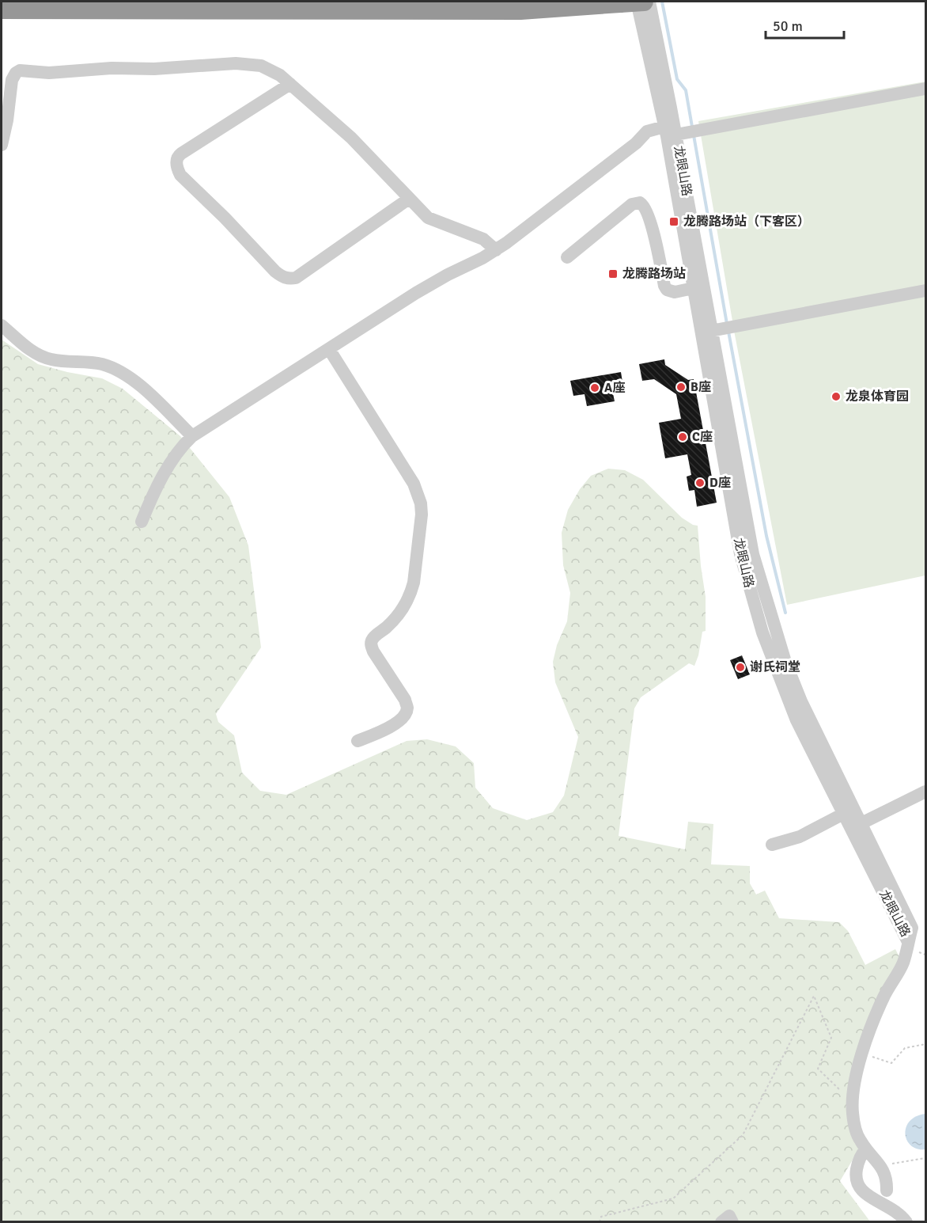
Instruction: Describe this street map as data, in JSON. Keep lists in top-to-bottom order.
{
  "streets": {
    "street": ["龙眼山路"]
  },
  "places": {
    "transit": ["龙腾路场站（下客区）", "龙腾路场站"],
    "other": [
      "B座",
      "A座",
      "龙泉体育园",
      "C座",
      "D座",
      "谢氏祠堂"
    ]
  },
  "scale_bar": "50 m"
}
